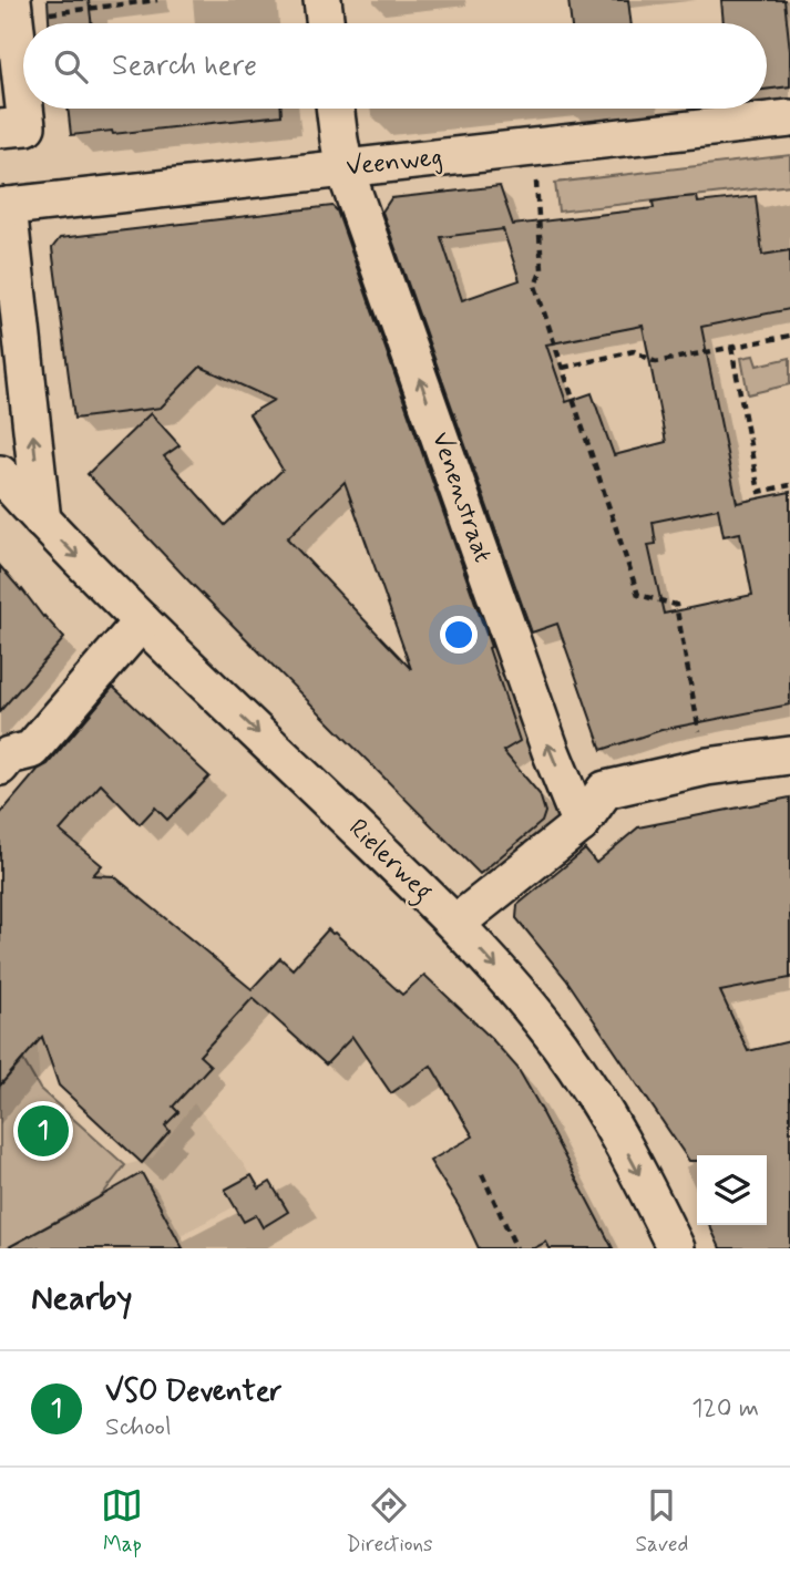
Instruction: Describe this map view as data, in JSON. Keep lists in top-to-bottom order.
{
  "streets": {
    "street": ["Veenweg", "Venenstraat", "Rielerweg"]
  },
  "crossings": [
    ["Veenweg", "Venenstraat"]
  ],
  "one_way": ["Venenstraat", "Rielerweg"],
  "page": {
    "search": "Search here",
    "pins": "1",
    "heading": "Nearby",
    "list": [
      {
        "mark": "1",
        "name": "VSO Deventer",
        "note": "School",
        "value": "120 m"
      }
    ],
    "nav": ["Map", "Directions", "Saved"]
  }
}
